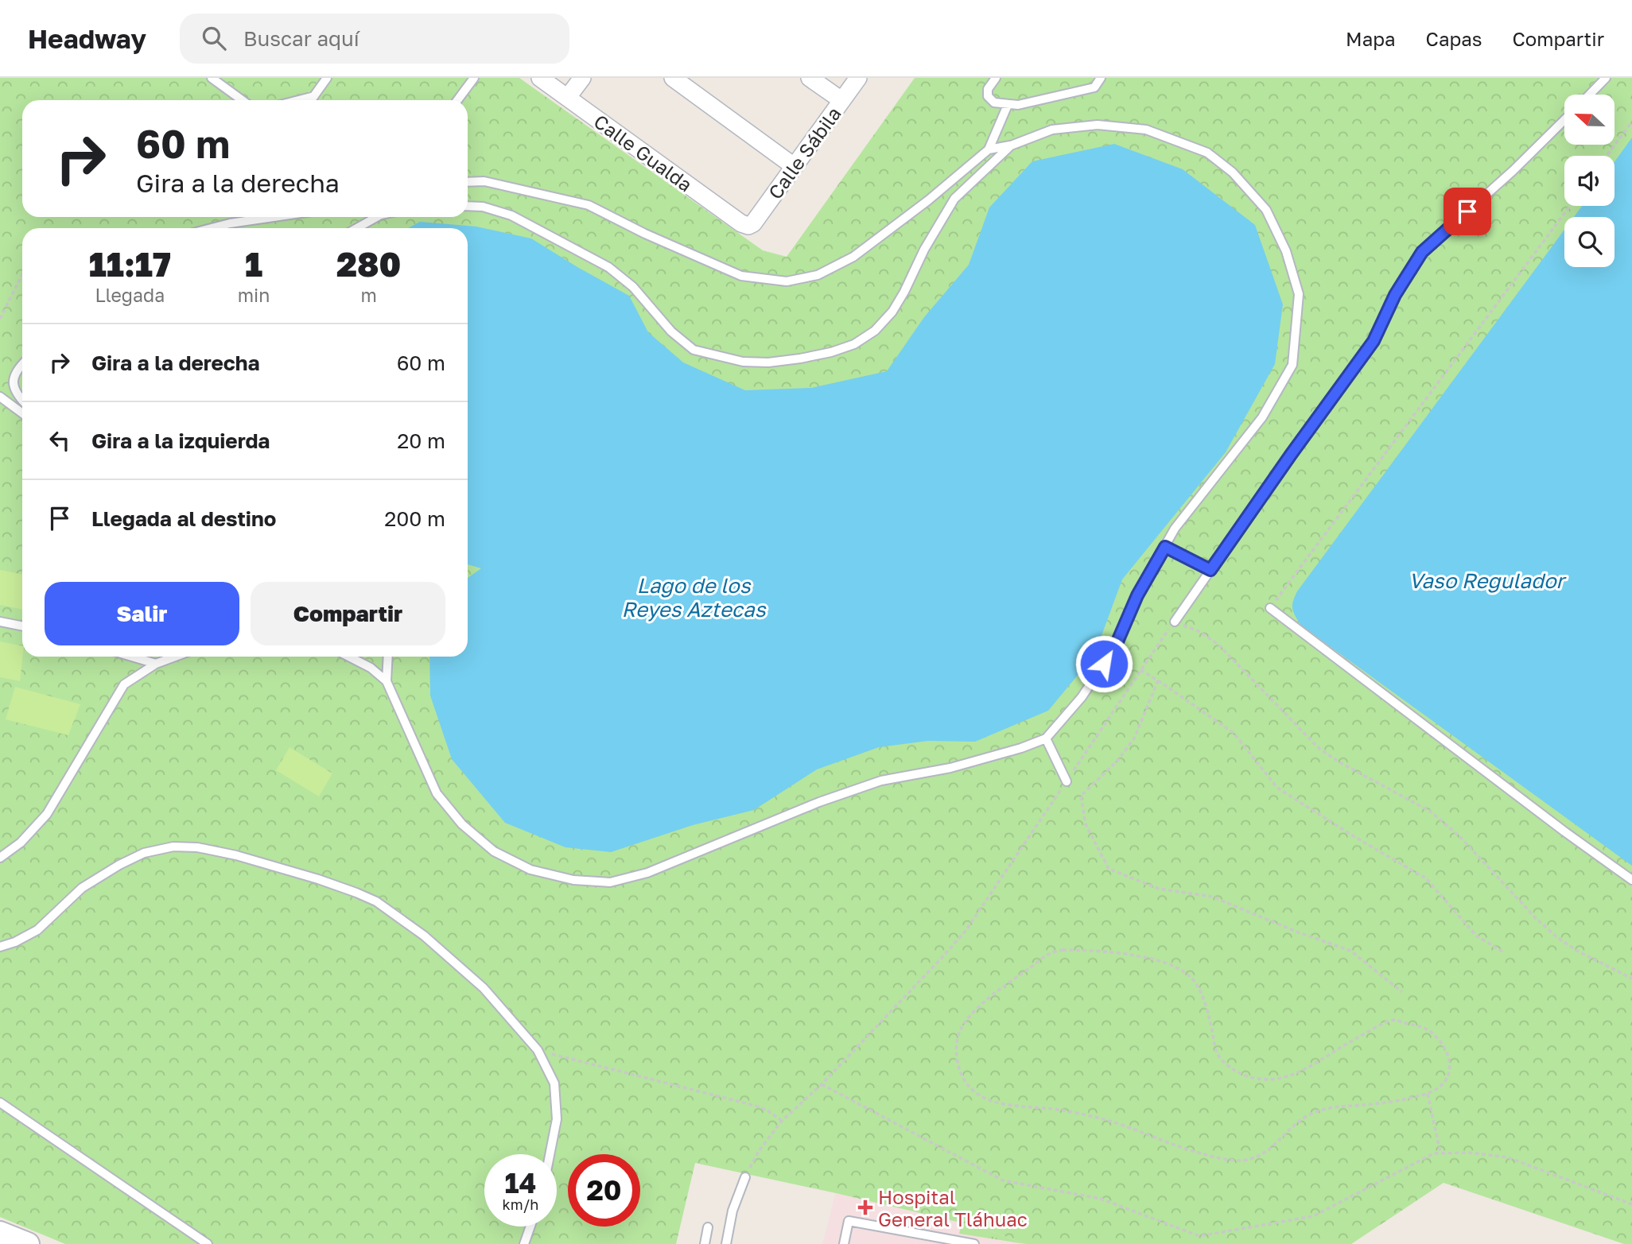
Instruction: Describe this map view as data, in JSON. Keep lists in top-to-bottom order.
{
  "streets": {
    "street": ["Calle Gualda", "Calle Sábila"]
  },
  "crossings": [
    ["Calle Gualda", "Calle Sábila"]
  ],
  "water": ["Vaso Regulador", "Lago de los Reyes Aztecas"],
  "places": {
    "health": ["Hospital General Tláhuac"]
  },
  "north": "left",
  "page": {
    "header": "Headway",
    "search": "Buscar aquí",
    "nav": ["Mapa", "Capas", "Compartir"],
    "turn": ["60 m", "Gira a la derecha"],
    "eta": [
      "11:17",
      "Llegada",
      "1",
      "min",
      "280",
      "m"
    ],
    "list": [
      {
        "name": "Gira a la derecha",
        "value": "60 m"
      },
      {
        "name": "Gira a la izquierda",
        "value": "20 m"
      },
      {
        "name": "Llegada al destino",
        "value": "200 m"
      }
    ],
    "buttons": ["Salir", "Compartir"],
    "speed": "14 km/h",
    "limit": "20"
  }
}
